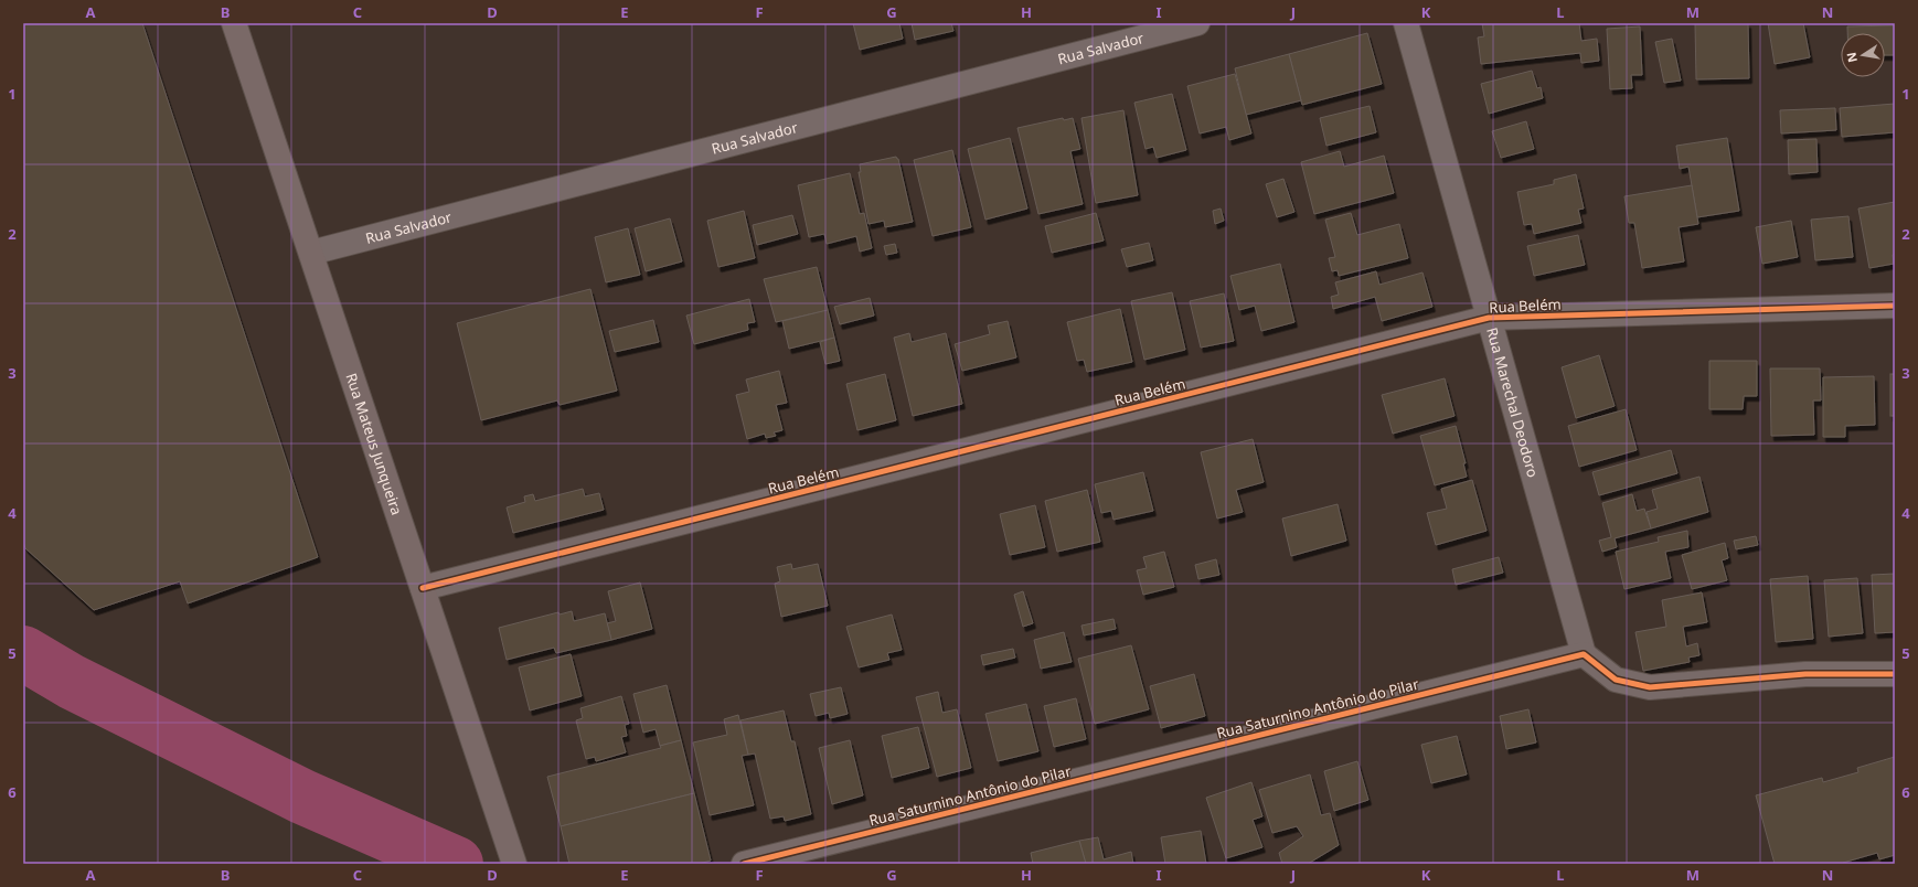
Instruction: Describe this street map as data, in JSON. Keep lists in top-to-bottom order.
{
  "streets": {
    "main road": ["Rua Mateus Junqueira"],
    "street": [
      "Rua Salvador",
      "Rua Belém",
      "Rua Marechal Deodoro",
      "Rua Saturnino Antônio do Pilar"
    ]
  },
  "crossings": [
    ["Rua Salvador", "Rua Mateus Junqueira"],
    ["Rua Belém", "Rua Marechal Deodoro"],
    ["Rua Belém", "Rua Mateus Junqueira"],
    ["Rua Marechal Deodoro", "Rua Saturnino Antônio do Pilar"]
  ],
  "north": "left",
  "grid": {
    "columns": [
      "A",
      "B",
      "C",
      "D",
      "E",
      "F",
      "G",
      "H",
      "I",
      "J",
      "K",
      "L",
      "M",
      "N"
    ],
    "rows": [
      "1",
      "2",
      "3",
      "4",
      "5",
      "6"
    ]
  }
}
